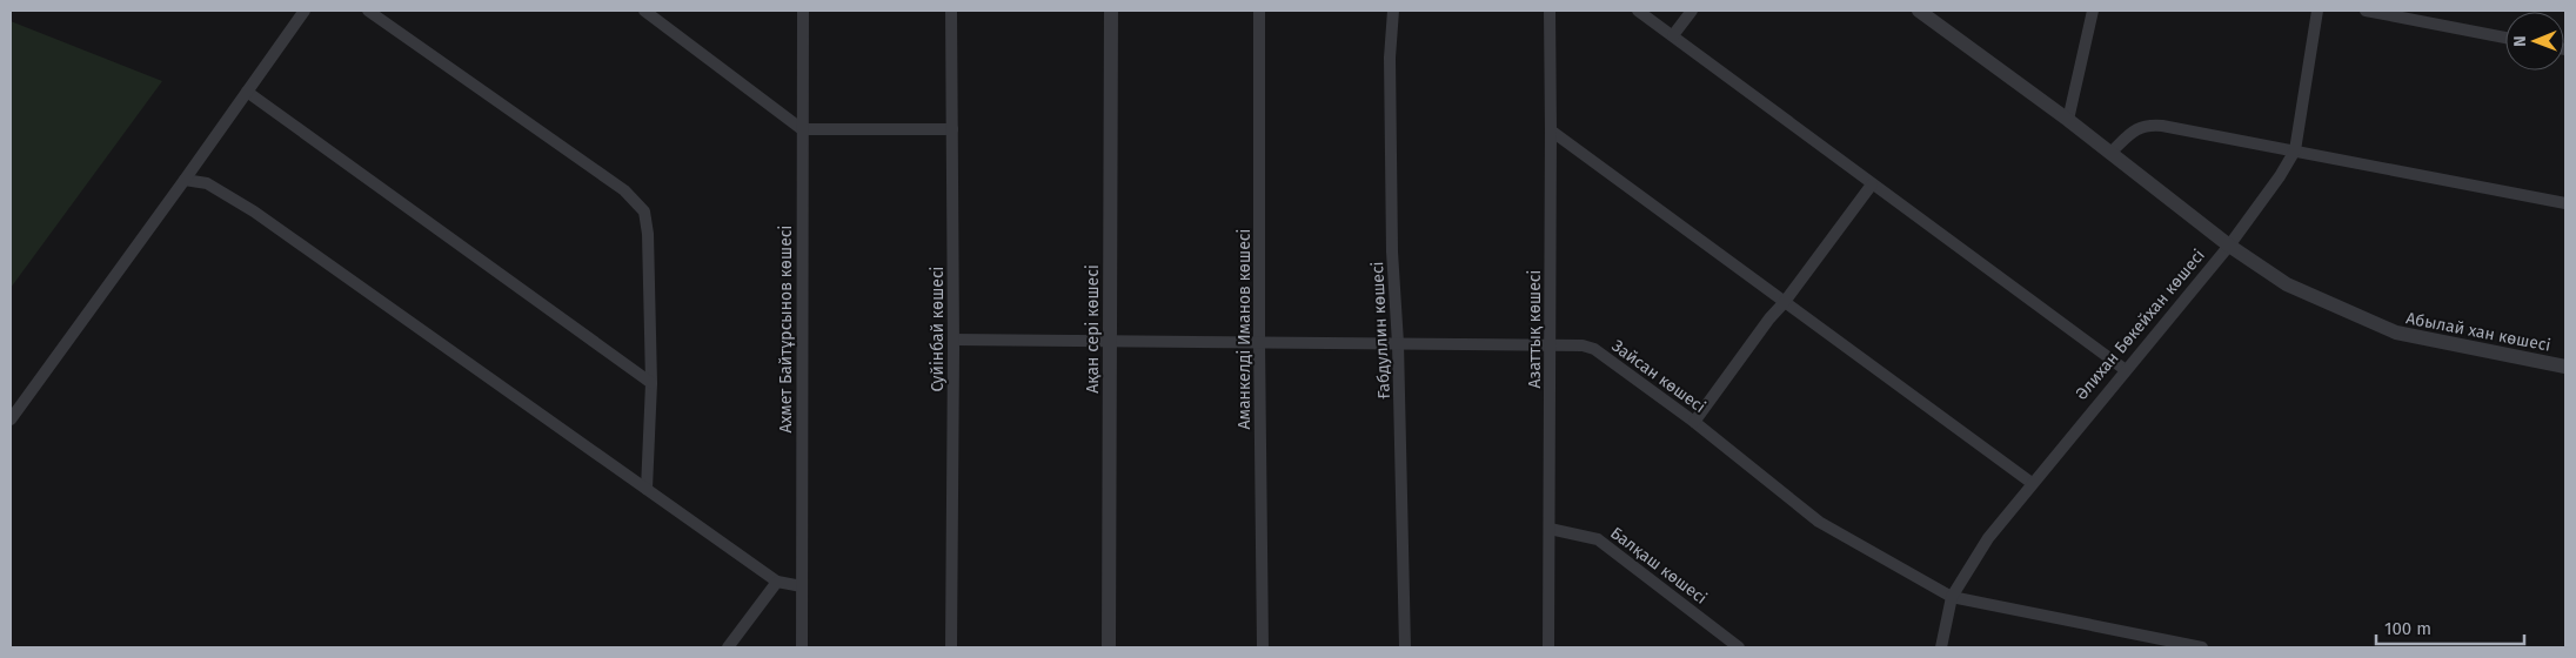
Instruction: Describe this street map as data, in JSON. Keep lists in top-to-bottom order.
{
  "streets": {
    "street": [
      "Әлихан Бөкейхан көшесі",
      "Ахмет Байтұрсынов көшесі",
      "Суйінбай көшесі",
      "Ақан сері көшесі",
      "Аманкелді Иманов көшесі",
      "Азаттық көшесі",
      "Ғабдуллин көшесі",
      "Абылай хан көшесі",
      "Зайсан көшесі",
      "Балқаш көшесі"
    ]
  },
  "crossings": [
    ["Әлихан Бөкейхан көшесі", "Абылай хан көшесі"],
    ["Әлихан Бөкейхан көшесі", "Зайсан көшесі"],
    ["Суйінбай көшесі", "Зайсан көшесі"],
    ["Ақан сері көшесі", "Зайсан көшесі"],
    ["Аманкелді Иманов көшесі", "Зайсан көшесі"],
    ["Азаттық көшесі", "Зайсан көшесі"],
    ["Азаттық көшесі", "Балқаш көшесі"],
    ["Ғабдуллин көшесі", "Зайсан көшесі"]
  ],
  "scale_bar": "100 m",
  "north": "left"
}
